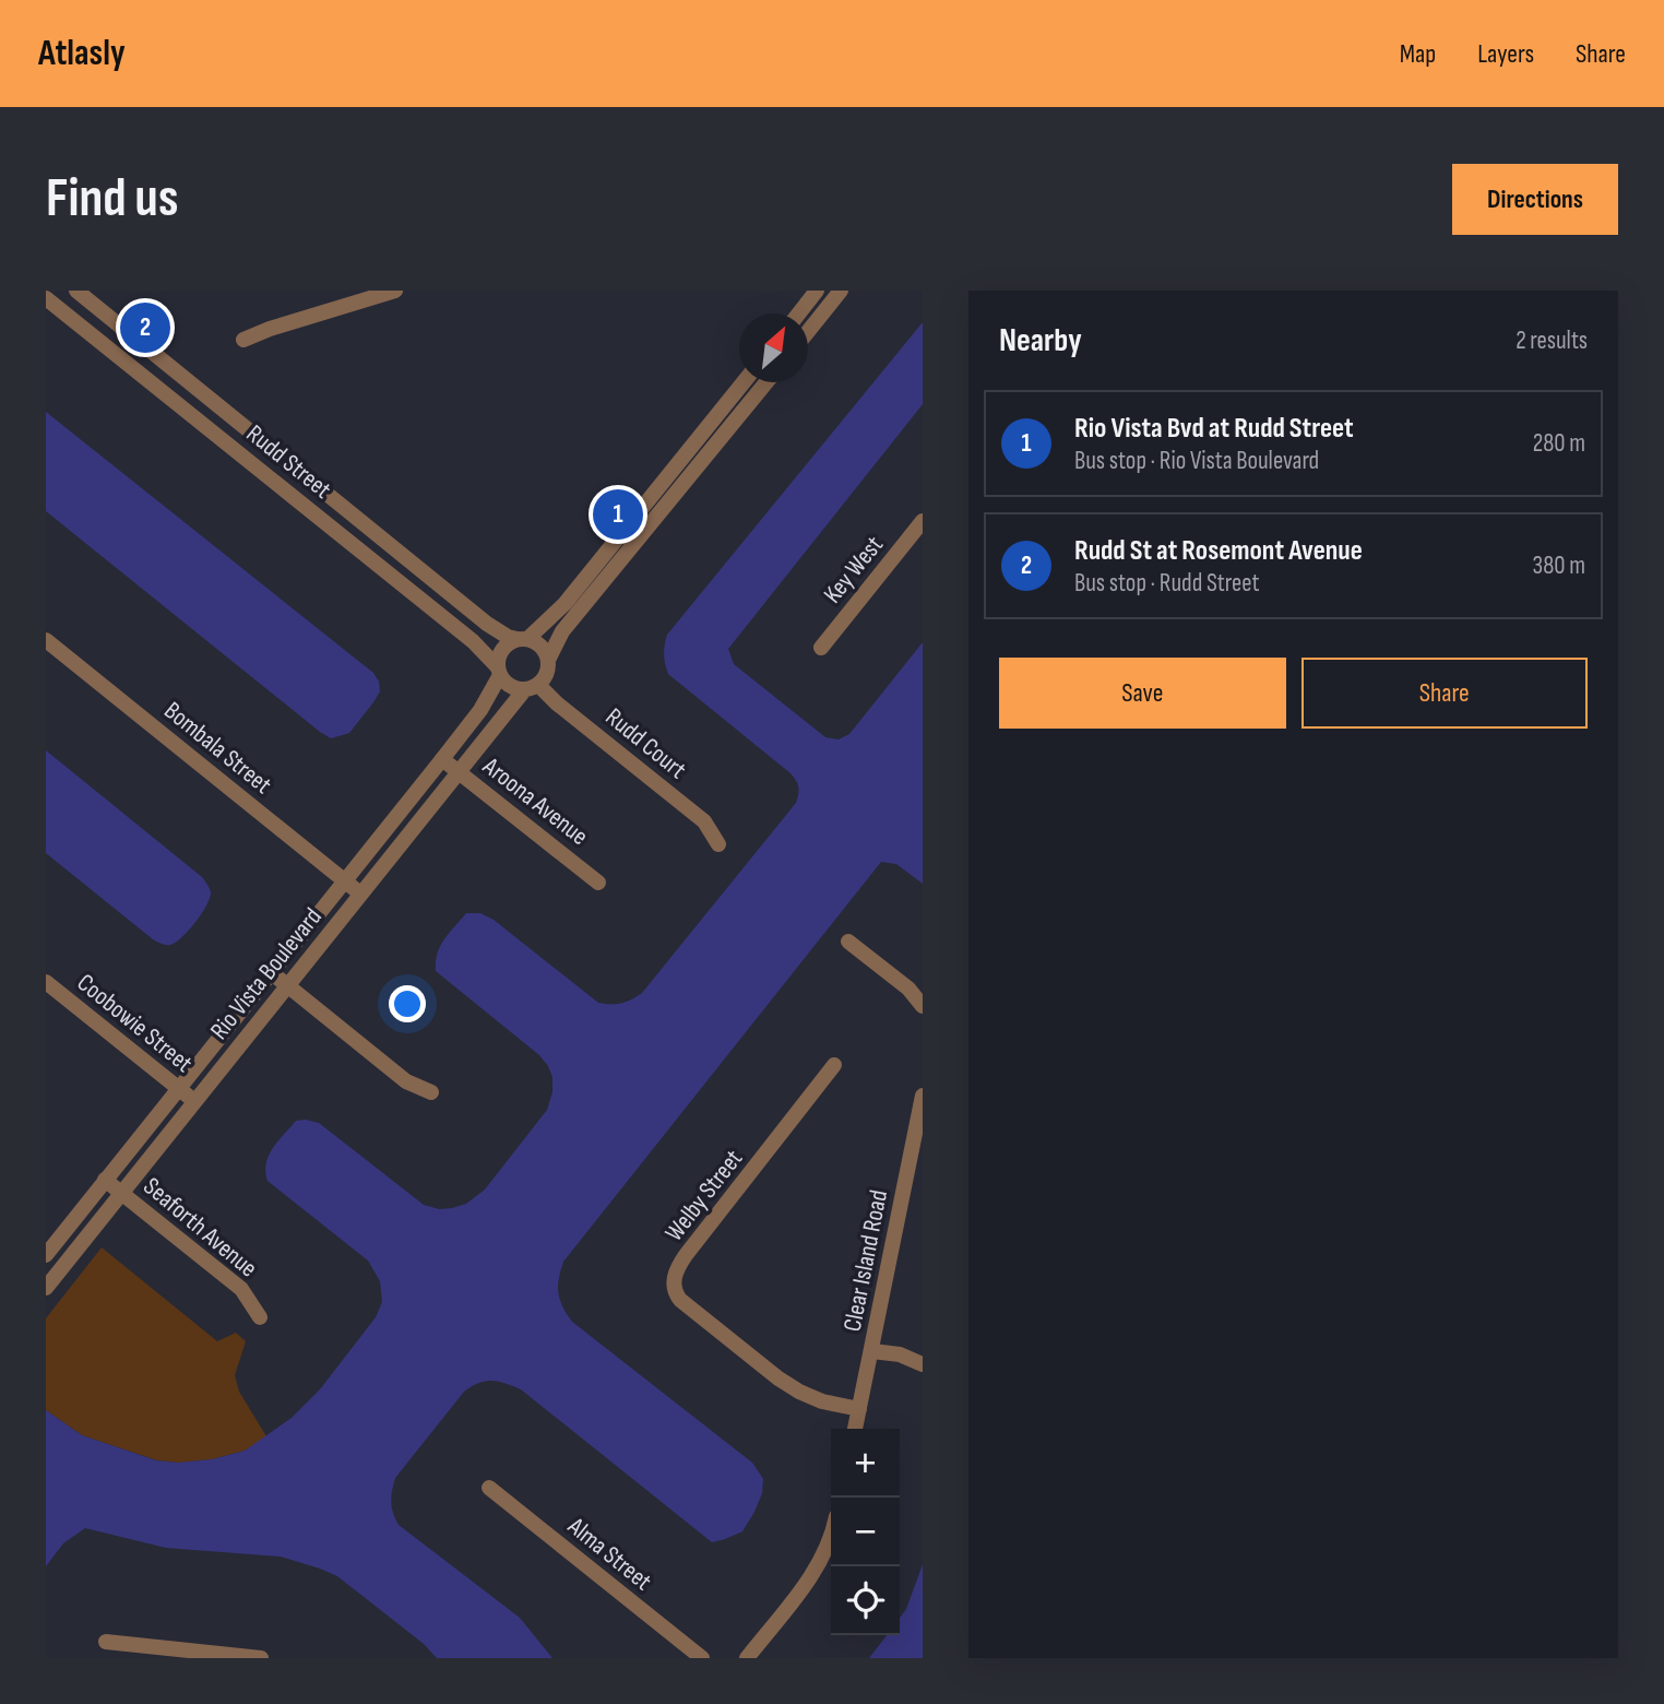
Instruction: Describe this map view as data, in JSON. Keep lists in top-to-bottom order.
{
  "streets": {
    "street": [
      "Rudd Street",
      "Key West",
      "Rudd Court",
      "Bombala Street",
      "Aroona Avenue",
      "Rio Vista Boulevard",
      "Coobowie Street",
      "Welby Street",
      "Seaforth Avenue",
      "Clear Island Road",
      "Alma Street"
    ]
  },
  "crossings": [
    ["Rudd Street", "Rudd Court"],
    ["Rudd Street", "Rio Vista Boulevard"],
    ["Rudd Court", "Rio Vista Boulevard"],
    ["Bombala Street", "Rio Vista Boulevard"],
    ["Aroona Avenue", "Rio Vista Boulevard"],
    ["Rio Vista Boulevard", "Coobowie Street"],
    ["Rio Vista Boulevard", "Seaforth Avenue"],
    ["Welby Street", "Clear Island Road"]
  ],
  "north": "top right",
  "page": {
    "header": "Atlasly",
    "nav": ["Map", "Layers", "Share"],
    "buttons": [
      "Directions",
      ["Save", "Share"]
    ],
    "title": "Find us",
    "heading": ["Nearby", "2 results"],
    "pins": ["2", "1"],
    "list": [
      {
        "mark": "1",
        "name": "Rio Vista Bvd at Rudd Street",
        "note": "Bus stop · Rio Vista Boulevard",
        "value": "280 m"
      },
      {
        "mark": "2",
        "name": "Rudd St at Rosemont Avenue",
        "note": "Bus stop · Rudd Street",
        "value": "380 m"
      }
    ],
    "map_buttons": ["+", "−"]
  }
}
